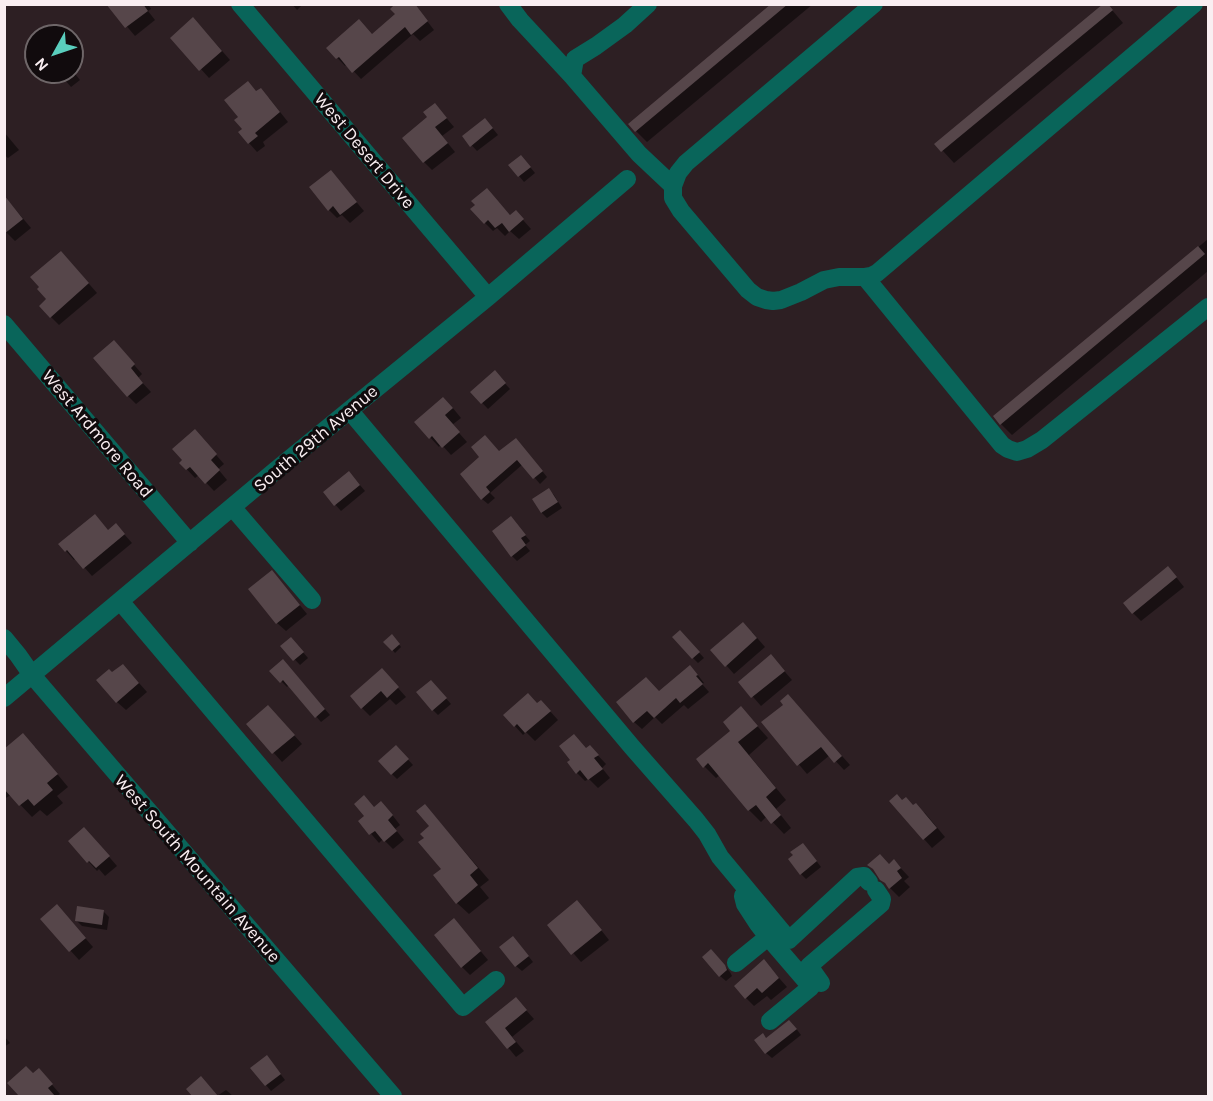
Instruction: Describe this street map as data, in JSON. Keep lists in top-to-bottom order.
{
  "streets": {
    "street": [
      "West Desert Drive",
      "West Ardmore Road",
      "South 29th Avenue",
      "West South Mountain Avenue"
    ]
  },
  "crossings": [
    ["West Desert Drive", "South 29th Avenue"],
    ["West Ardmore Road", "South 29th Avenue"],
    ["South 29th Avenue", "West South Mountain Avenue"]
  ],
  "north": "bottom left"
}
